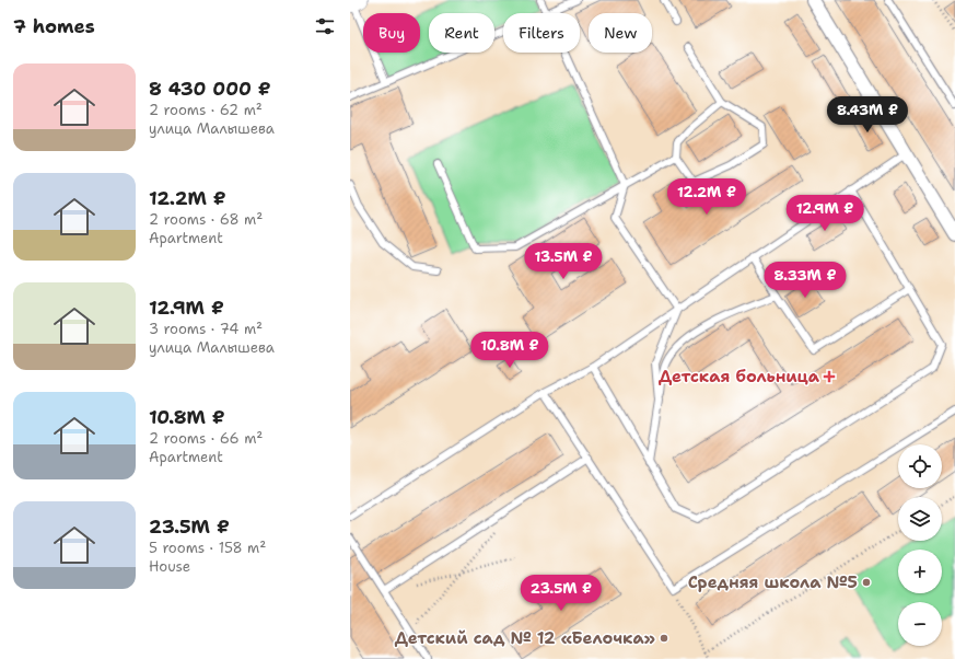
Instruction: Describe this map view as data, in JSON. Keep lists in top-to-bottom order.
{
  "places": {
    "health": ["Детская больница"],
    "other": ["Средняя школа №5", "Детский сад № 12 «Белочка»"]
  },
  "page": {
    "heading": "7 homes",
    "chip": [
      "Buy",
      "Rent",
      "Filters",
      "New"
    ],
    "list": [
      {
        "name": "8 430 000 ₽",
        "note": "2 rooms · 62 m² · улица Малышева"
      },
      {
        "name": "12.2M ₽",
        "note": "2 rooms · 68 m² · Apartment"
      },
      {
        "name": "12.9M ₽",
        "note": "3 rooms · 74 m² · улица Малышева"
      },
      {
        "name": "10.8M ₽",
        "note": "2 rooms · 66 m² · Apartment"
      },
      {
        "name": "23.5M ₽",
        "note": "5 rooms · 158 m² · House"
      }
    ],
    "price": [
      "8.43M ₽",
      "12.2M ₽",
      "12.9M ₽",
      "13.5M ₽",
      "8.33M ₽",
      "10.8M ₽",
      "23.5M ₽"
    ],
    "map_buttons": ["+", "−"]
  }
}
